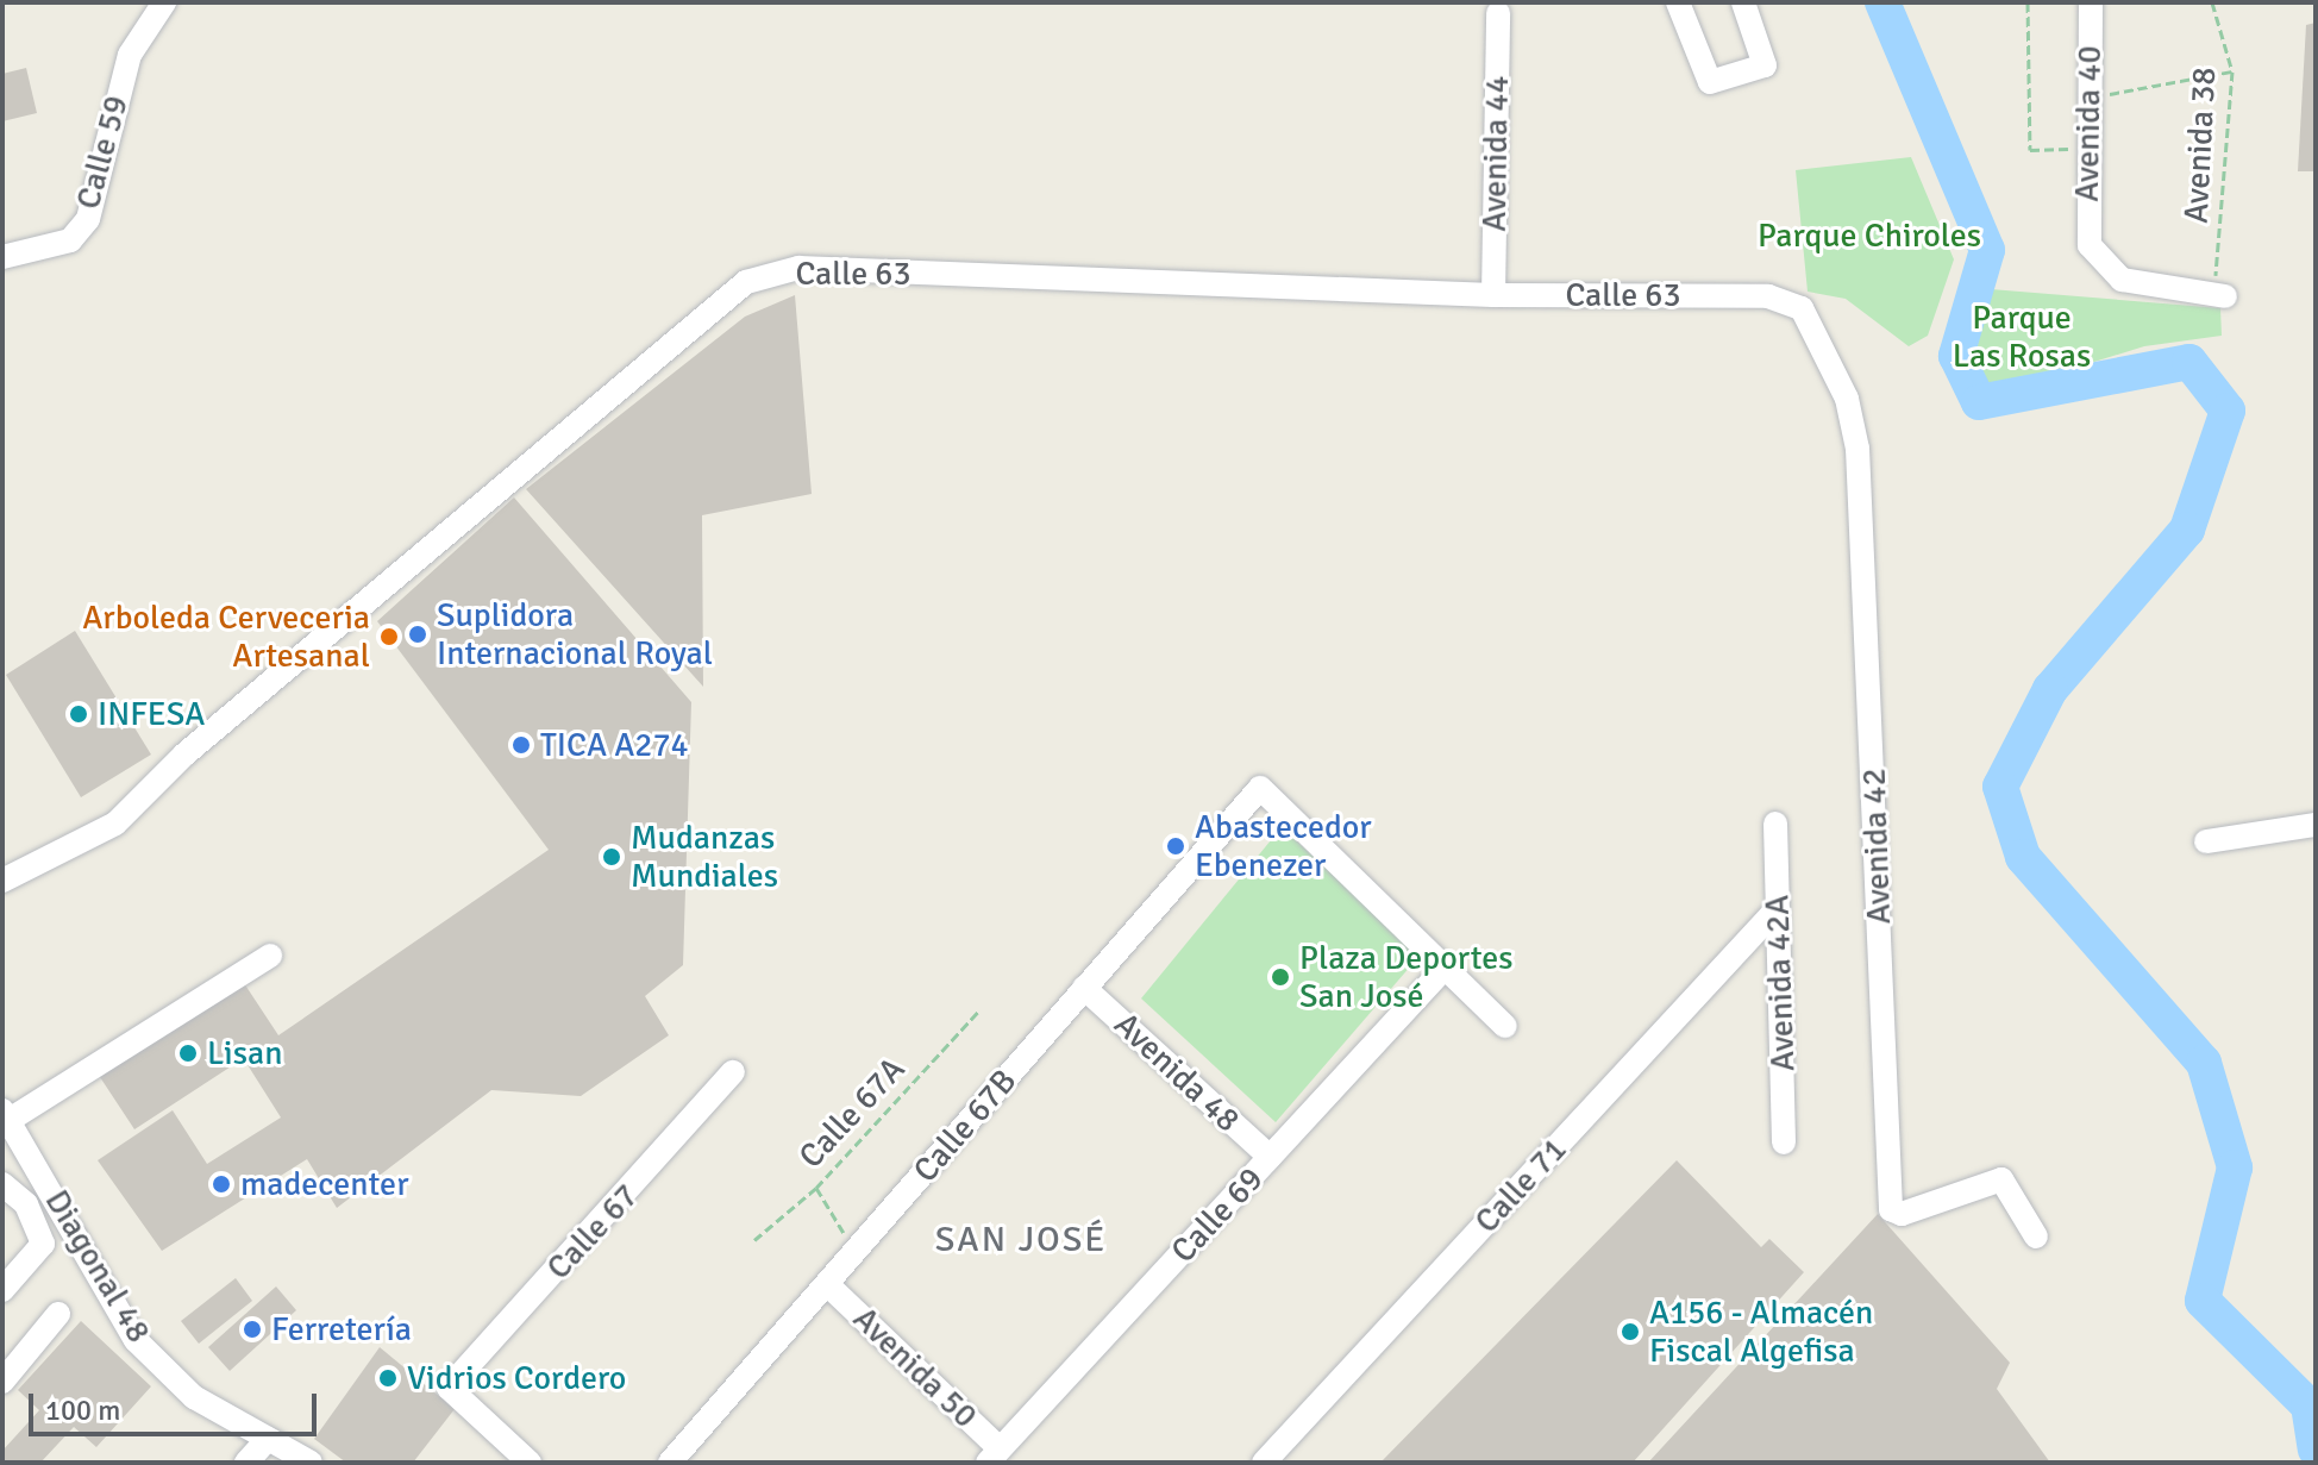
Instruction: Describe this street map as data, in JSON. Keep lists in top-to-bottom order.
{
  "streets": {
    "street": [
      "Avenida 40",
      "Calle 59",
      "Avenida 44",
      "Calle 63",
      "Avenida 42",
      "Avenida 42A",
      "Avenida 48",
      "Calle 67B",
      "Calle 71",
      "Calle 69",
      "Calle 67",
      "Diagonal 48",
      "Avenida 50"
    ],
    "path": ["Avenida 38", "Calle 67A"]
  },
  "crossings": [
    ["Avenida 40", "Avenida 38"],
    ["Avenida 44", "Calle 63"],
    ["Calle 63", "Avenida 42"],
    ["Avenida 42A", "Calle 71"],
    ["Avenida 48", "Calle 67B"],
    ["Avenida 48", "Calle 69"],
    ["Calle 67B", "Calle 69"],
    ["Calle 67B", "Avenida 50"],
    ["Calle 69", "Avenida 50"]
  ],
  "districts": ["SAN JOSÉ"],
  "parks": ["Parque Chiroles", "Parque Las Rosas"],
  "places": [
    "Suplidora Internacional Royal",
    "Arboleda Cerveceria Artesanal",
    "INFESA",
    "TICA A274",
    "Abastecedor Ebenezer",
    "Mudanzas Mundiales",
    "Plaza Deportes San José",
    "Lisan",
    "madecenter",
    "Ferretería",
    "A156 - Almacén Fiscal Algefisa",
    "Vidrios Cordero"
  ],
  "scale_bar": "100 m"
}
